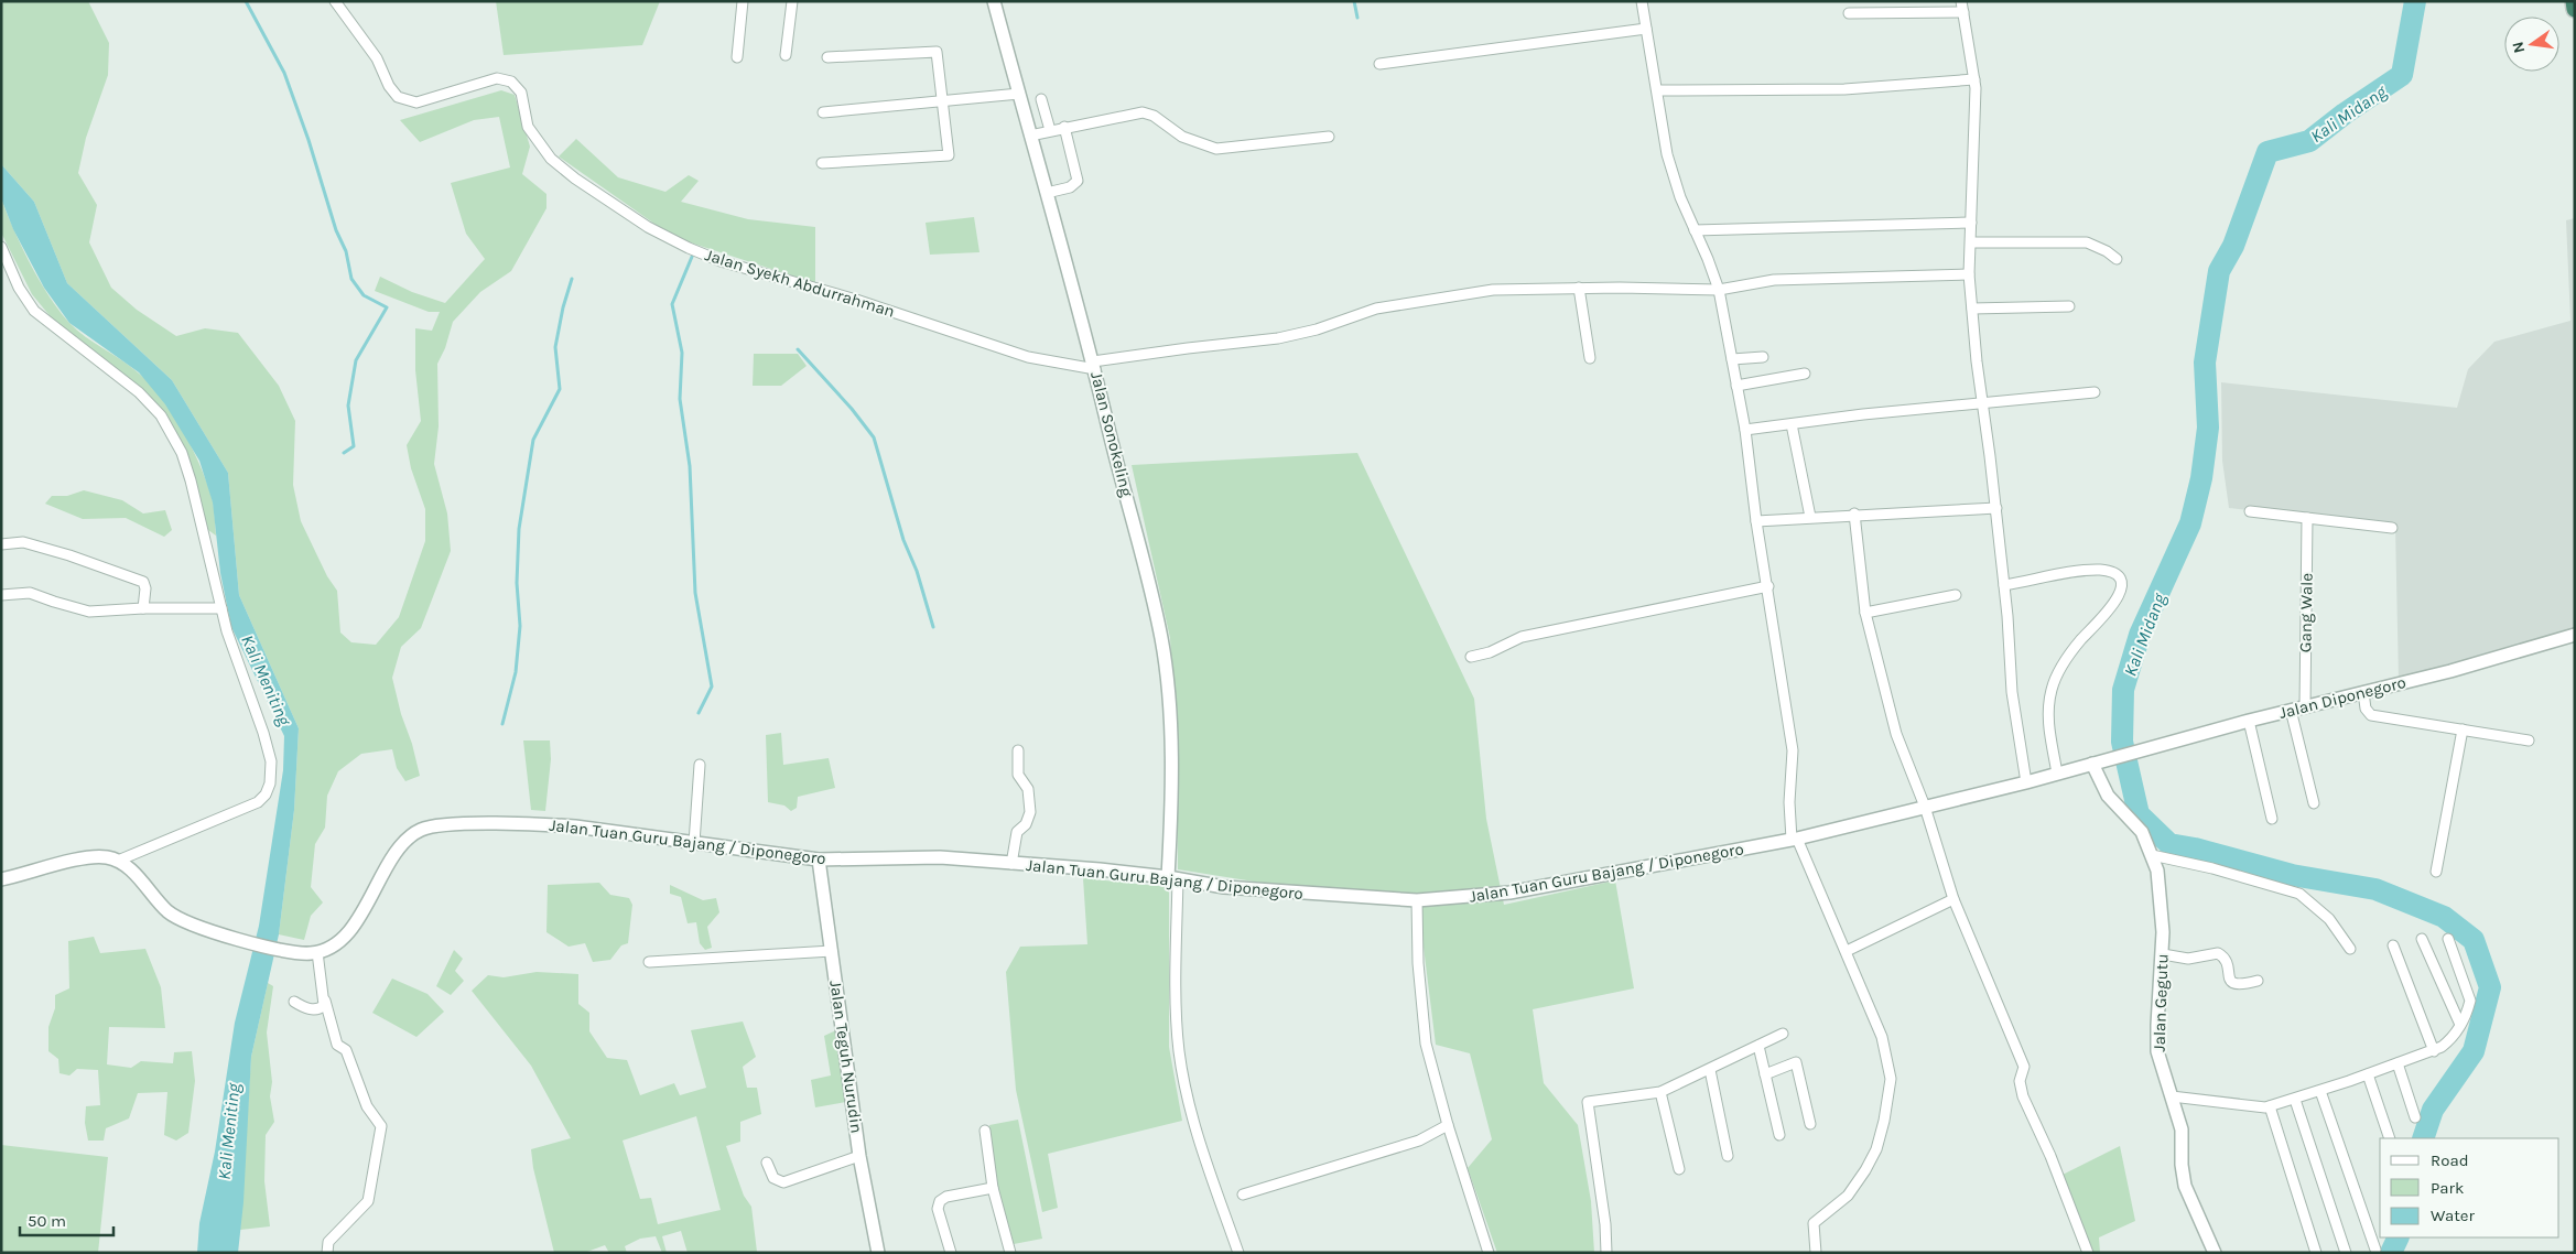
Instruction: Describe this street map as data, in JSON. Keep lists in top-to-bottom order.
{
  "streets": {
    "street": [
      "Jalan Syekh Abdurrahman",
      "Jalan Sonokeling",
      "Gang Wale",
      "Jalan Diponegoro",
      "Jalan Tuan Guru Bajang / Diponegoro",
      "Jalan Gegutu",
      "Jalan Teguh Nurudin"
    ]
  },
  "crossings": [
    ["Jalan Syekh Abdurrahman", "Jalan Sonokeling"],
    ["Jalan Sonokeling", "Jalan Tuan Guru Bajang / Diponegoro"],
    ["Gang Wale", "Jalan Diponegoro"],
    ["Jalan Diponegoro", "Jalan Tuan Guru Bajang / Diponegoro"],
    ["Jalan Tuan Guru Bajang / Diponegoro", "Jalan Gegutu"],
    ["Jalan Tuan Guru Bajang / Diponegoro", "Jalan Teguh Nurudin"]
  ],
  "water": ["Kali Midang", "Kali Meniting"],
  "legend": ["Road", "Park", "Water"],
  "scale_bar": "50 m",
  "north": "left"
}
